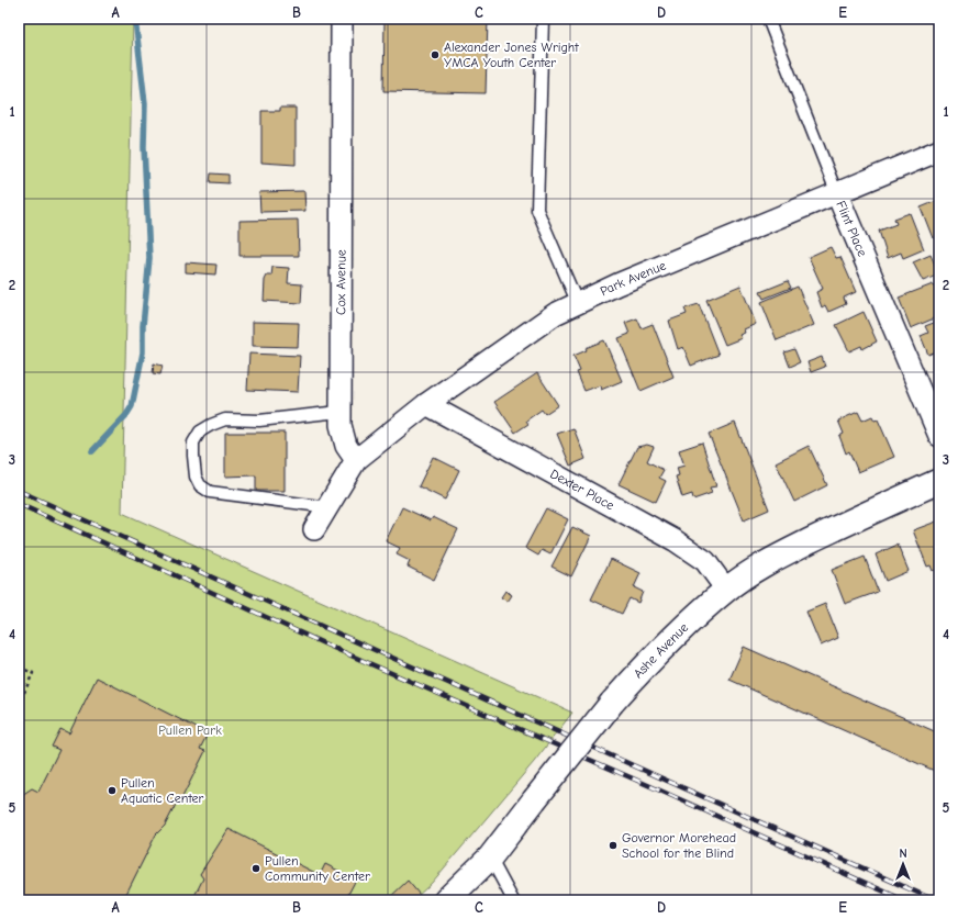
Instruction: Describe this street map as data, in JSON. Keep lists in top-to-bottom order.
{
  "streets": {
    "street": [
      "Flint Place",
      "Park Avenue",
      "Cox Avenue",
      "Dexter Place",
      "Ashe Avenue"
    ]
  },
  "crossings": [
    ["Flint Place", "Park Avenue"],
    ["Park Avenue", "Cox Avenue"],
    ["Park Avenue", "Dexter Place"],
    ["Dexter Place", "Ashe Avenue"]
  ],
  "parks": ["Pullen Park"],
  "places": [
    "Alexander Jones Wright YMCA Youth Center",
    "Pullen Aquatic Center",
    "Governor Morehead School for the Blind",
    "Pullen Community Center"
  ],
  "north": "top",
  "grid": {
    "columns": [
      "A",
      "B",
      "C",
      "D",
      "E"
    ],
    "rows": [
      "1",
      "2",
      "3",
      "4",
      "5"
    ]
  }
}
